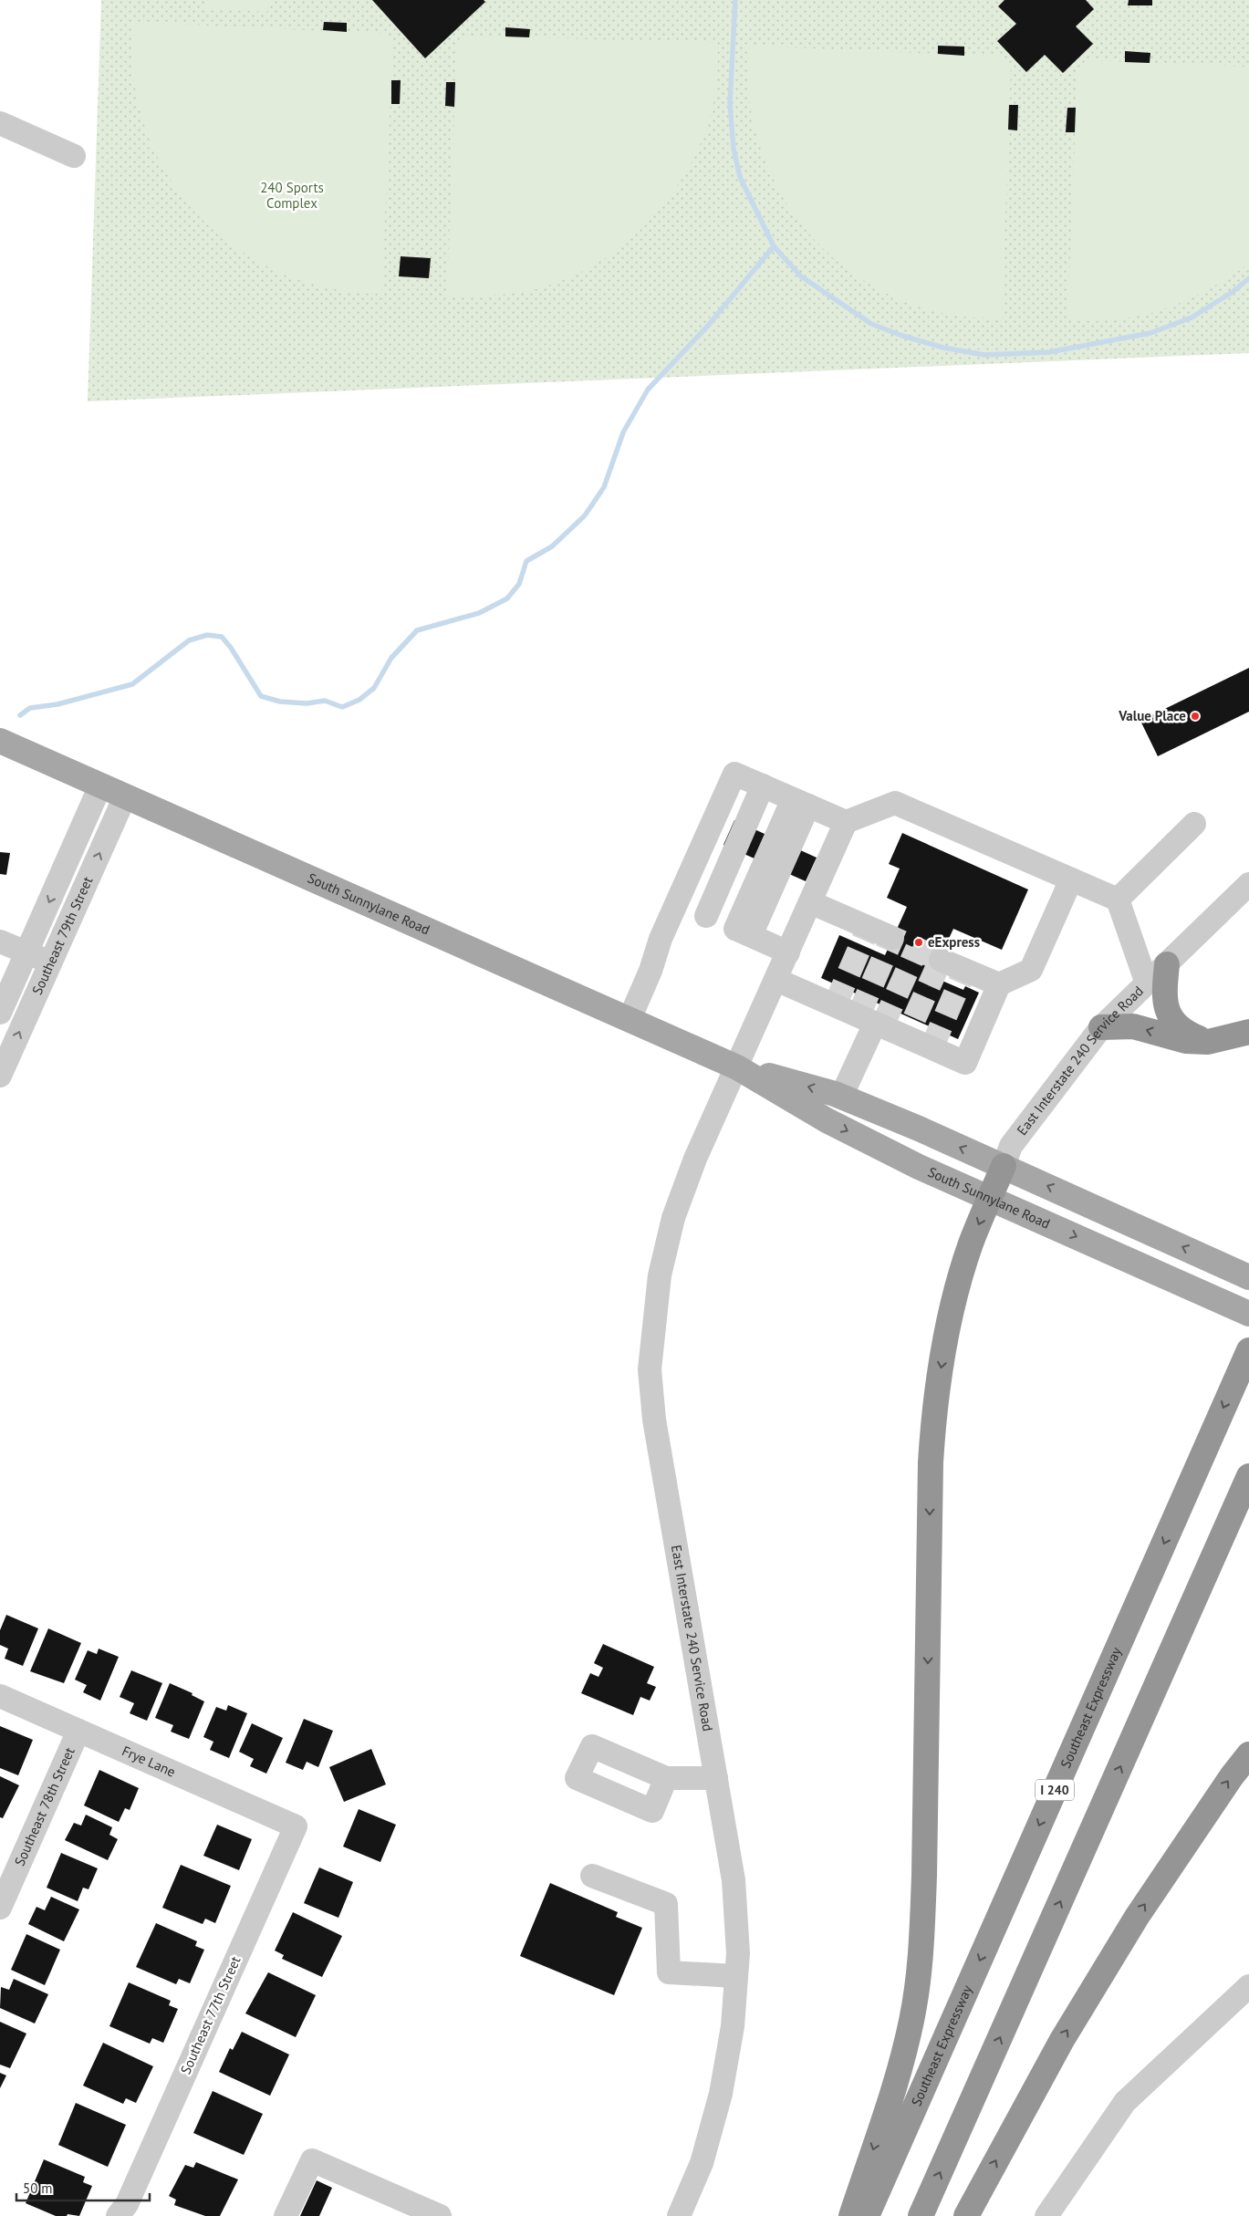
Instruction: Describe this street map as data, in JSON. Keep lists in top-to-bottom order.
{
  "streets": {
    "highway": ["Southeast Expressway", "I 240"],
    "main road": ["South Sunnylane Road"],
    "street": [
      "Southeast 79th Street",
      "East Interstate 240 Service Road",
      "Frye Lane",
      "Southeast 78th Street",
      "Southeast 77th Street"
    ]
  },
  "crossings": [
    ["South Sunnylane Road", "Southeast 79th Street"],
    ["South Sunnylane Road", "East Interstate 240 Service Road"],
    ["Frye Lane", "Southeast 78th Street"],
    ["Frye Lane", "Southeast 77th Street"]
  ],
  "parks": ["240 Sports Complex"],
  "places": ["Value Place", "eExpress"],
  "scale_bar": "50 m"
}
